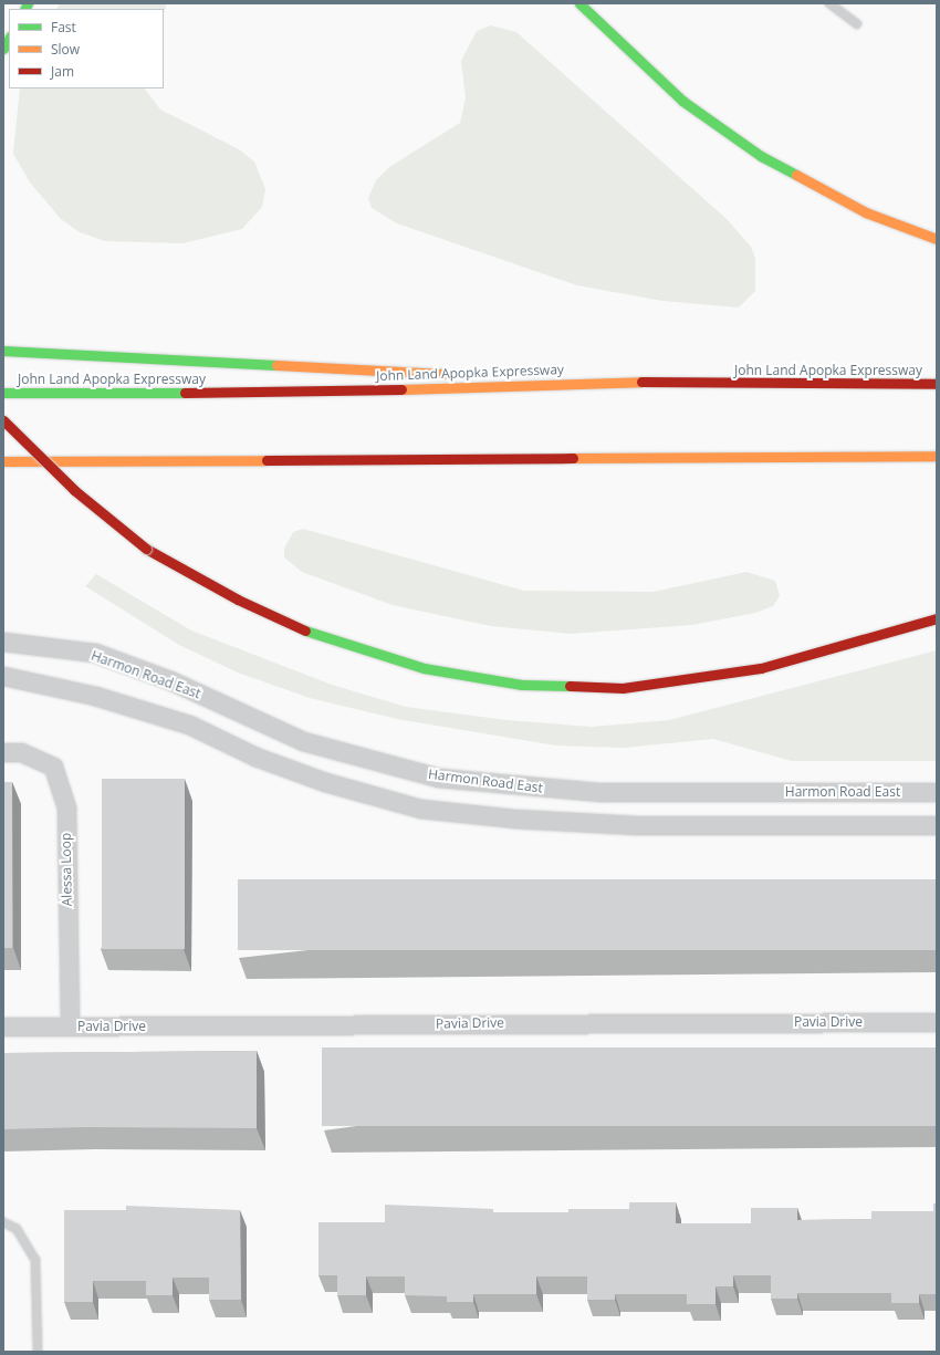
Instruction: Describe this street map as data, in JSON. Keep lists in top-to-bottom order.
{
  "streets": {
    "highway": ["John Land Apopka Expressway"],
    "street": ["Harmon Road East", "Alessa Loop", "Pavia Drive"]
  },
  "crossings": [
    ["Alessa Loop", "Pavia Drive"]
  ],
  "legend": ["Fast", "Slow", "Jam"]
}
